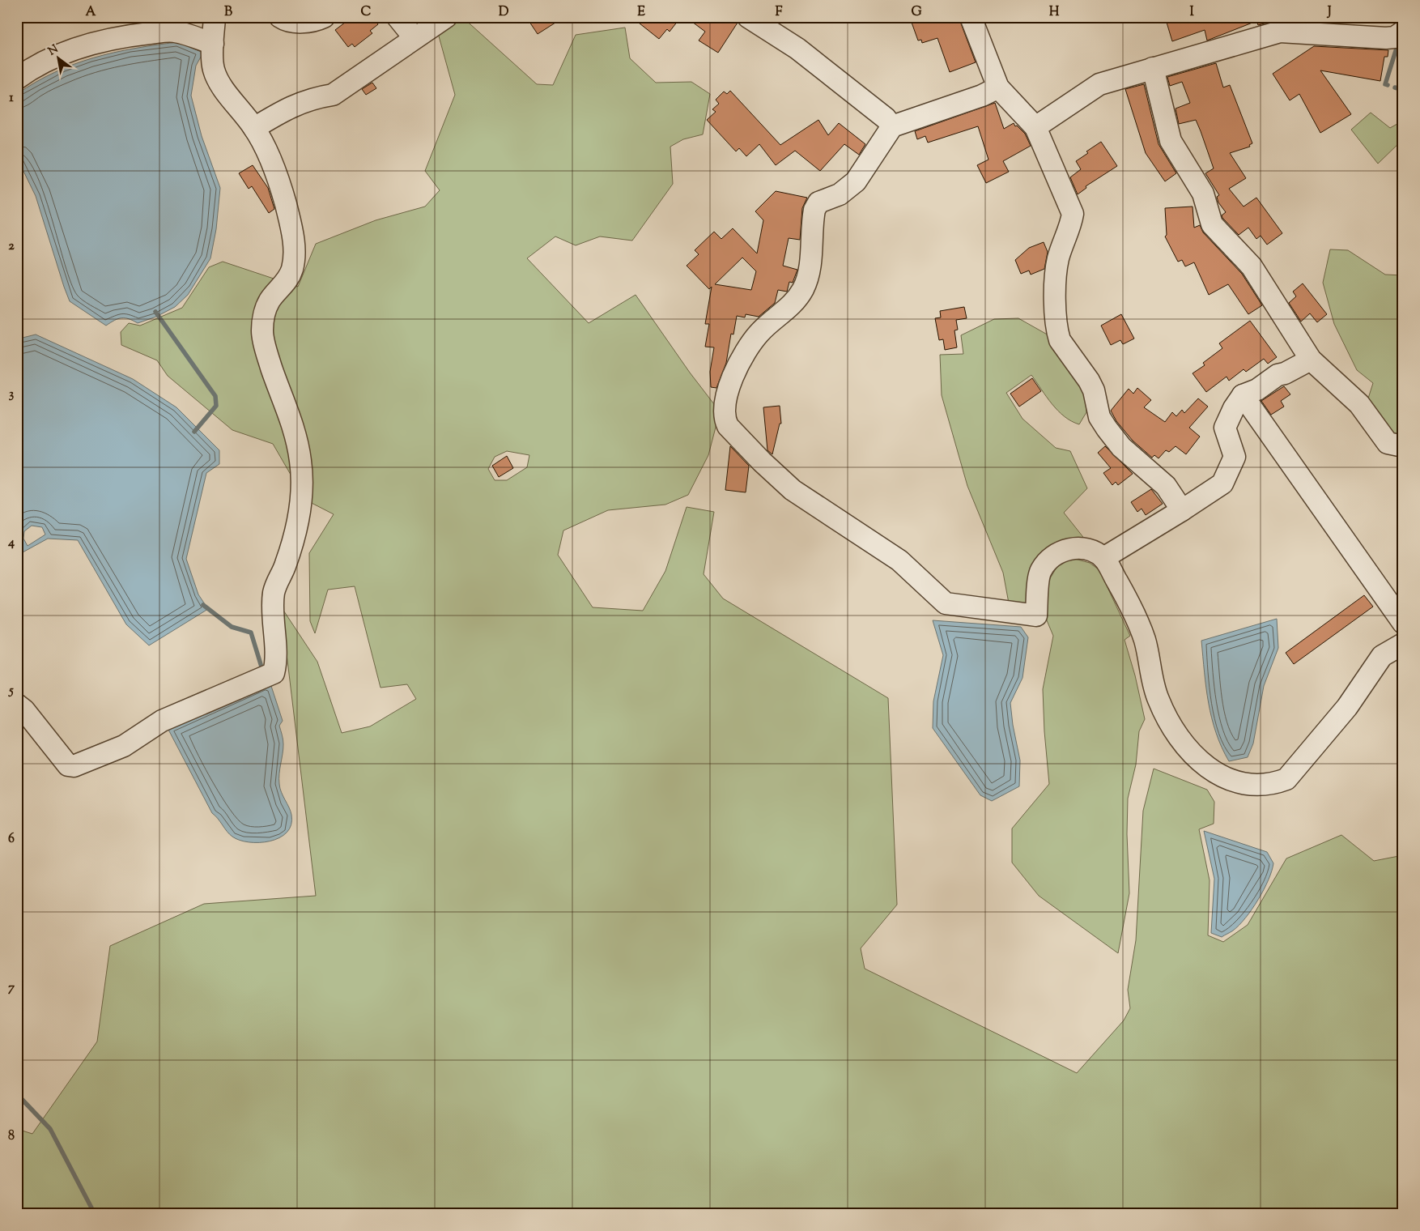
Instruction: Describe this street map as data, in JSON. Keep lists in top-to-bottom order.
{
  "north": "top left",
  "grid": {
    "columns": [
      "A",
      "B",
      "C",
      "D",
      "E",
      "F",
      "G",
      "H",
      "I",
      "J"
    ],
    "rows": [
      "1",
      "2",
      "3",
      "4",
      "5",
      "6",
      "7",
      "8"
    ]
  }
}
